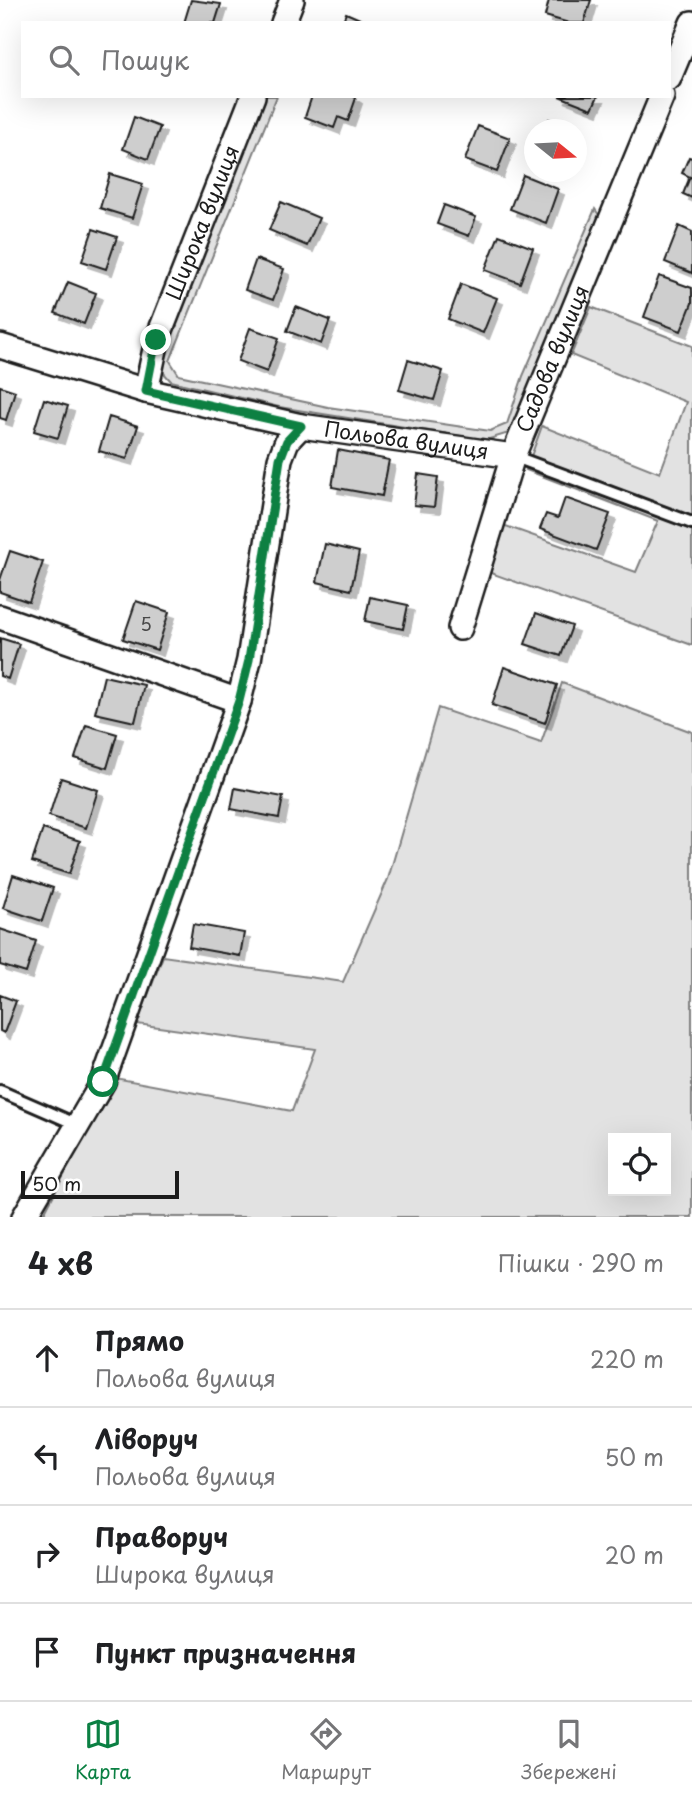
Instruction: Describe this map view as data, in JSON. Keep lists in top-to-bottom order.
{
  "streets": {
    "street": ["Широка вулиця", "Садова вулиця", "Польова вулиця"]
  },
  "crossings": [
    ["Широка вулиця", "Польова вулиця"],
    ["Садова вулиця", "Польова вулиця"]
  ],
  "house_numbers": ["5"],
  "scale_bar": "50 m",
  "north": "right",
  "page": {
    "search": "Пошук",
    "scale": "50 m",
    "heading": ["4 хв", "Пішки · 290 m"],
    "list": [
      ["Прямо", "Польова вулиця", "220 m"],
      ["Ліворуч", "Польова вулиця", "50 m"],
      ["Праворуч", "Широка вулиця", "20 m"],
      "Пункт призначення"
    ],
    "nav": ["Карта", "Маршрут", "Збережені"]
  }
}
